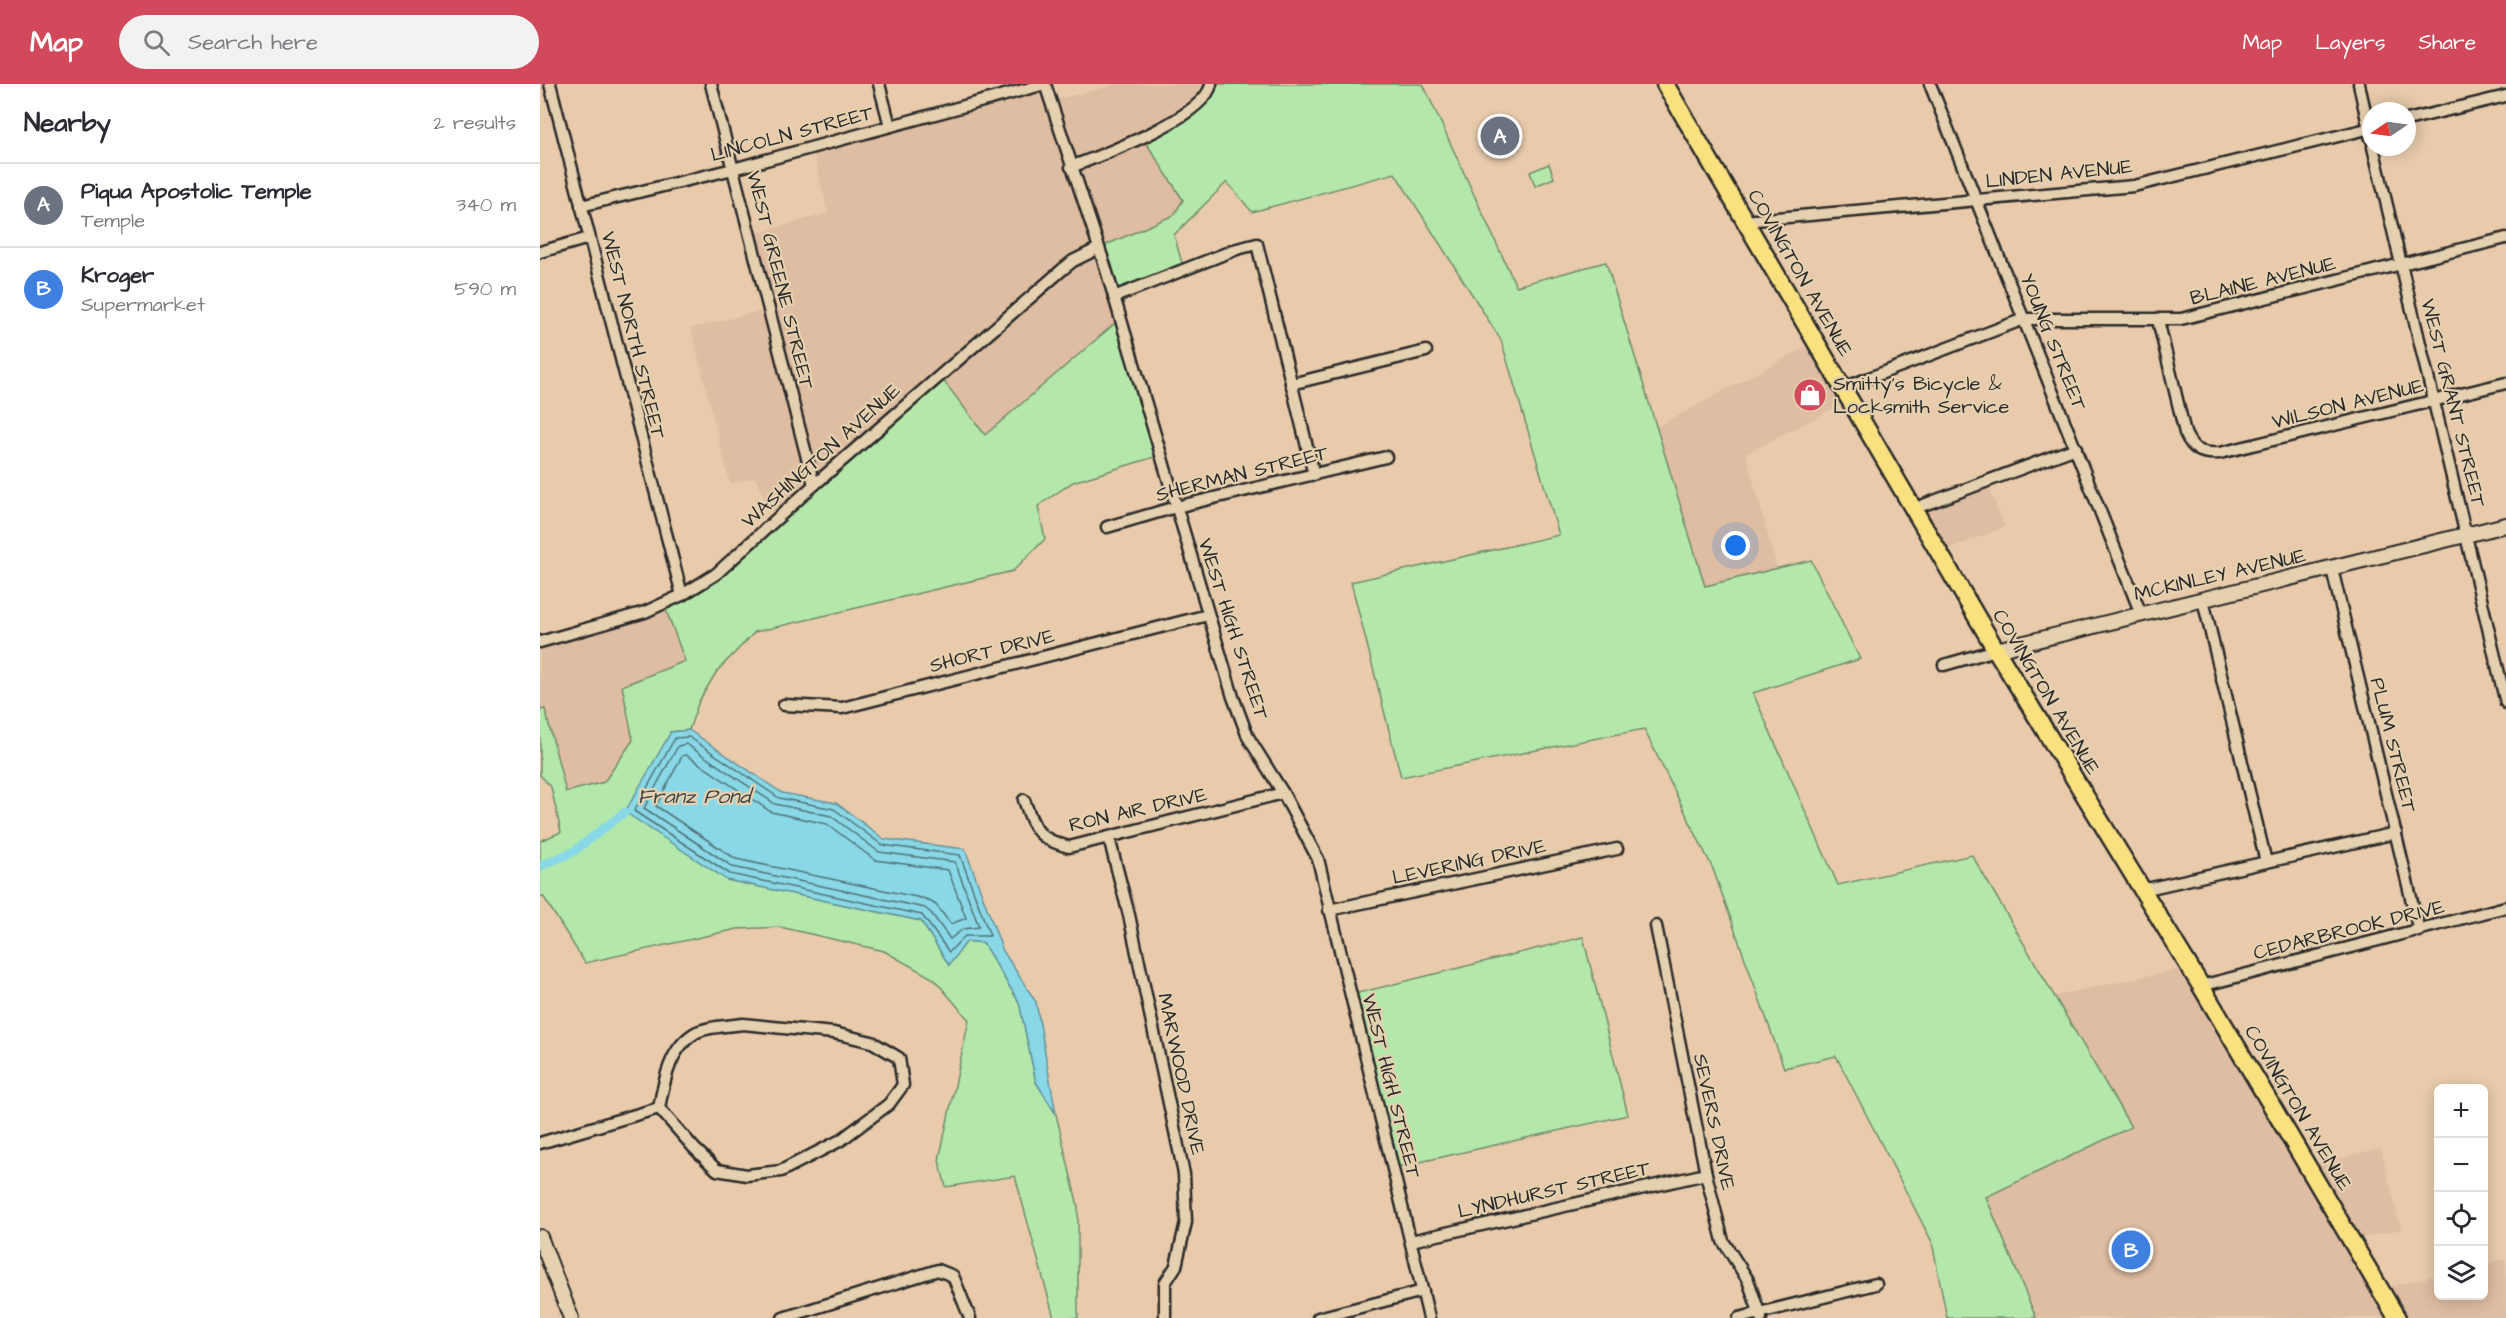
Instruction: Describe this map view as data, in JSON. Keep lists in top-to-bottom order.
{
  "streets": {
    "main road": ["COVINGTON AVENUE"],
    "street": [
      "LINCOLN STREET",
      "LINDEN AVENUE",
      "WEST GREENE STREET",
      "BLAINE AVENUE",
      "WEST NORTH STREET",
      "YOUNG STREET",
      "WEST GRANT STREET",
      "WILSON AVENUE",
      "WASHINGTON AVENUE",
      "SHERMAN STREET",
      "MCKINLEY AVENUE",
      "WEST HIGH STREET",
      "SHORT DRIVE",
      "PLUM STREET",
      "RON AIR DRIVE",
      "LEVERING DRIVE",
      "CEDARBROOK DRIVE",
      "MARWOOD DRIVE",
      "SEVERS DRIVE",
      "LYNDHURST STREET"
    ]
  },
  "crossings": [
    ["LINCOLN STREET", "WEST GREENE STREET"],
    ["LINCOLN STREET", "WEST NORTH STREET"],
    ["LINCOLN STREET", "WEST HIGH STREET"],
    ["LINDEN AVENUE", "COVINGTON AVENUE"],
    ["LINDEN AVENUE", "YOUNG STREET"],
    ["COVINGTON AVENUE", "MCKINLEY AVENUE"],
    ["COVINGTON AVENUE", "CEDARBROOK DRIVE"],
    ["WEST GREENE STREET", "WASHINGTON AVENUE"],
    ["BLAINE AVENUE", "YOUNG STREET"],
    ["BLAINE AVENUE", "WEST GRANT STREET"],
    ["BLAINE AVENUE", "WILSON AVENUE"],
    ["WEST NORTH STREET", "WASHINGTON AVENUE"],
    ["YOUNG STREET", "MCKINLEY AVENUE"],
    ["WEST GRANT STREET", "WILSON AVENUE"],
    ["WEST GRANT STREET", "MCKINLEY AVENUE"],
    ["WASHINGTON AVENUE", "WEST HIGH STREET"],
    ["SHERMAN STREET", "WEST HIGH STREET"],
    ["MCKINLEY AVENUE", "PLUM STREET"],
    ["WEST HIGH STREET", "SHORT DRIVE"],
    ["WEST HIGH STREET", "RON AIR DRIVE"],
    ["WEST HIGH STREET", "LEVERING DRIVE"],
    ["WEST HIGH STREET", "LYNDHURST STREET"],
    ["PLUM STREET", "CEDARBROOK DRIVE"],
    ["RON AIR DRIVE", "MARWOOD DRIVE"],
    ["SEVERS DRIVE", "LYNDHURST STREET"]
  ],
  "water": ["Franz Pond"],
  "places": {
    "shop": ["Smitty's Bicycle & Locksmith Service"]
  },
  "north": "left",
  "page": {
    "header": "Map",
    "search": "Search here",
    "nav": ["Map", "Layers", "Share"],
    "heading": ["Nearby", "2 results"],
    "pins": ["A", "B"],
    "list": [
      {
        "mark": "A",
        "name": "Piqua Apostolic Temple",
        "note": "Temple",
        "value": "340 m"
      },
      {
        "mark": "B",
        "name": "Kroger",
        "note": "Supermarket",
        "value": "590 m"
      }
    ],
    "map_buttons": ["+", "−"]
  }
}
